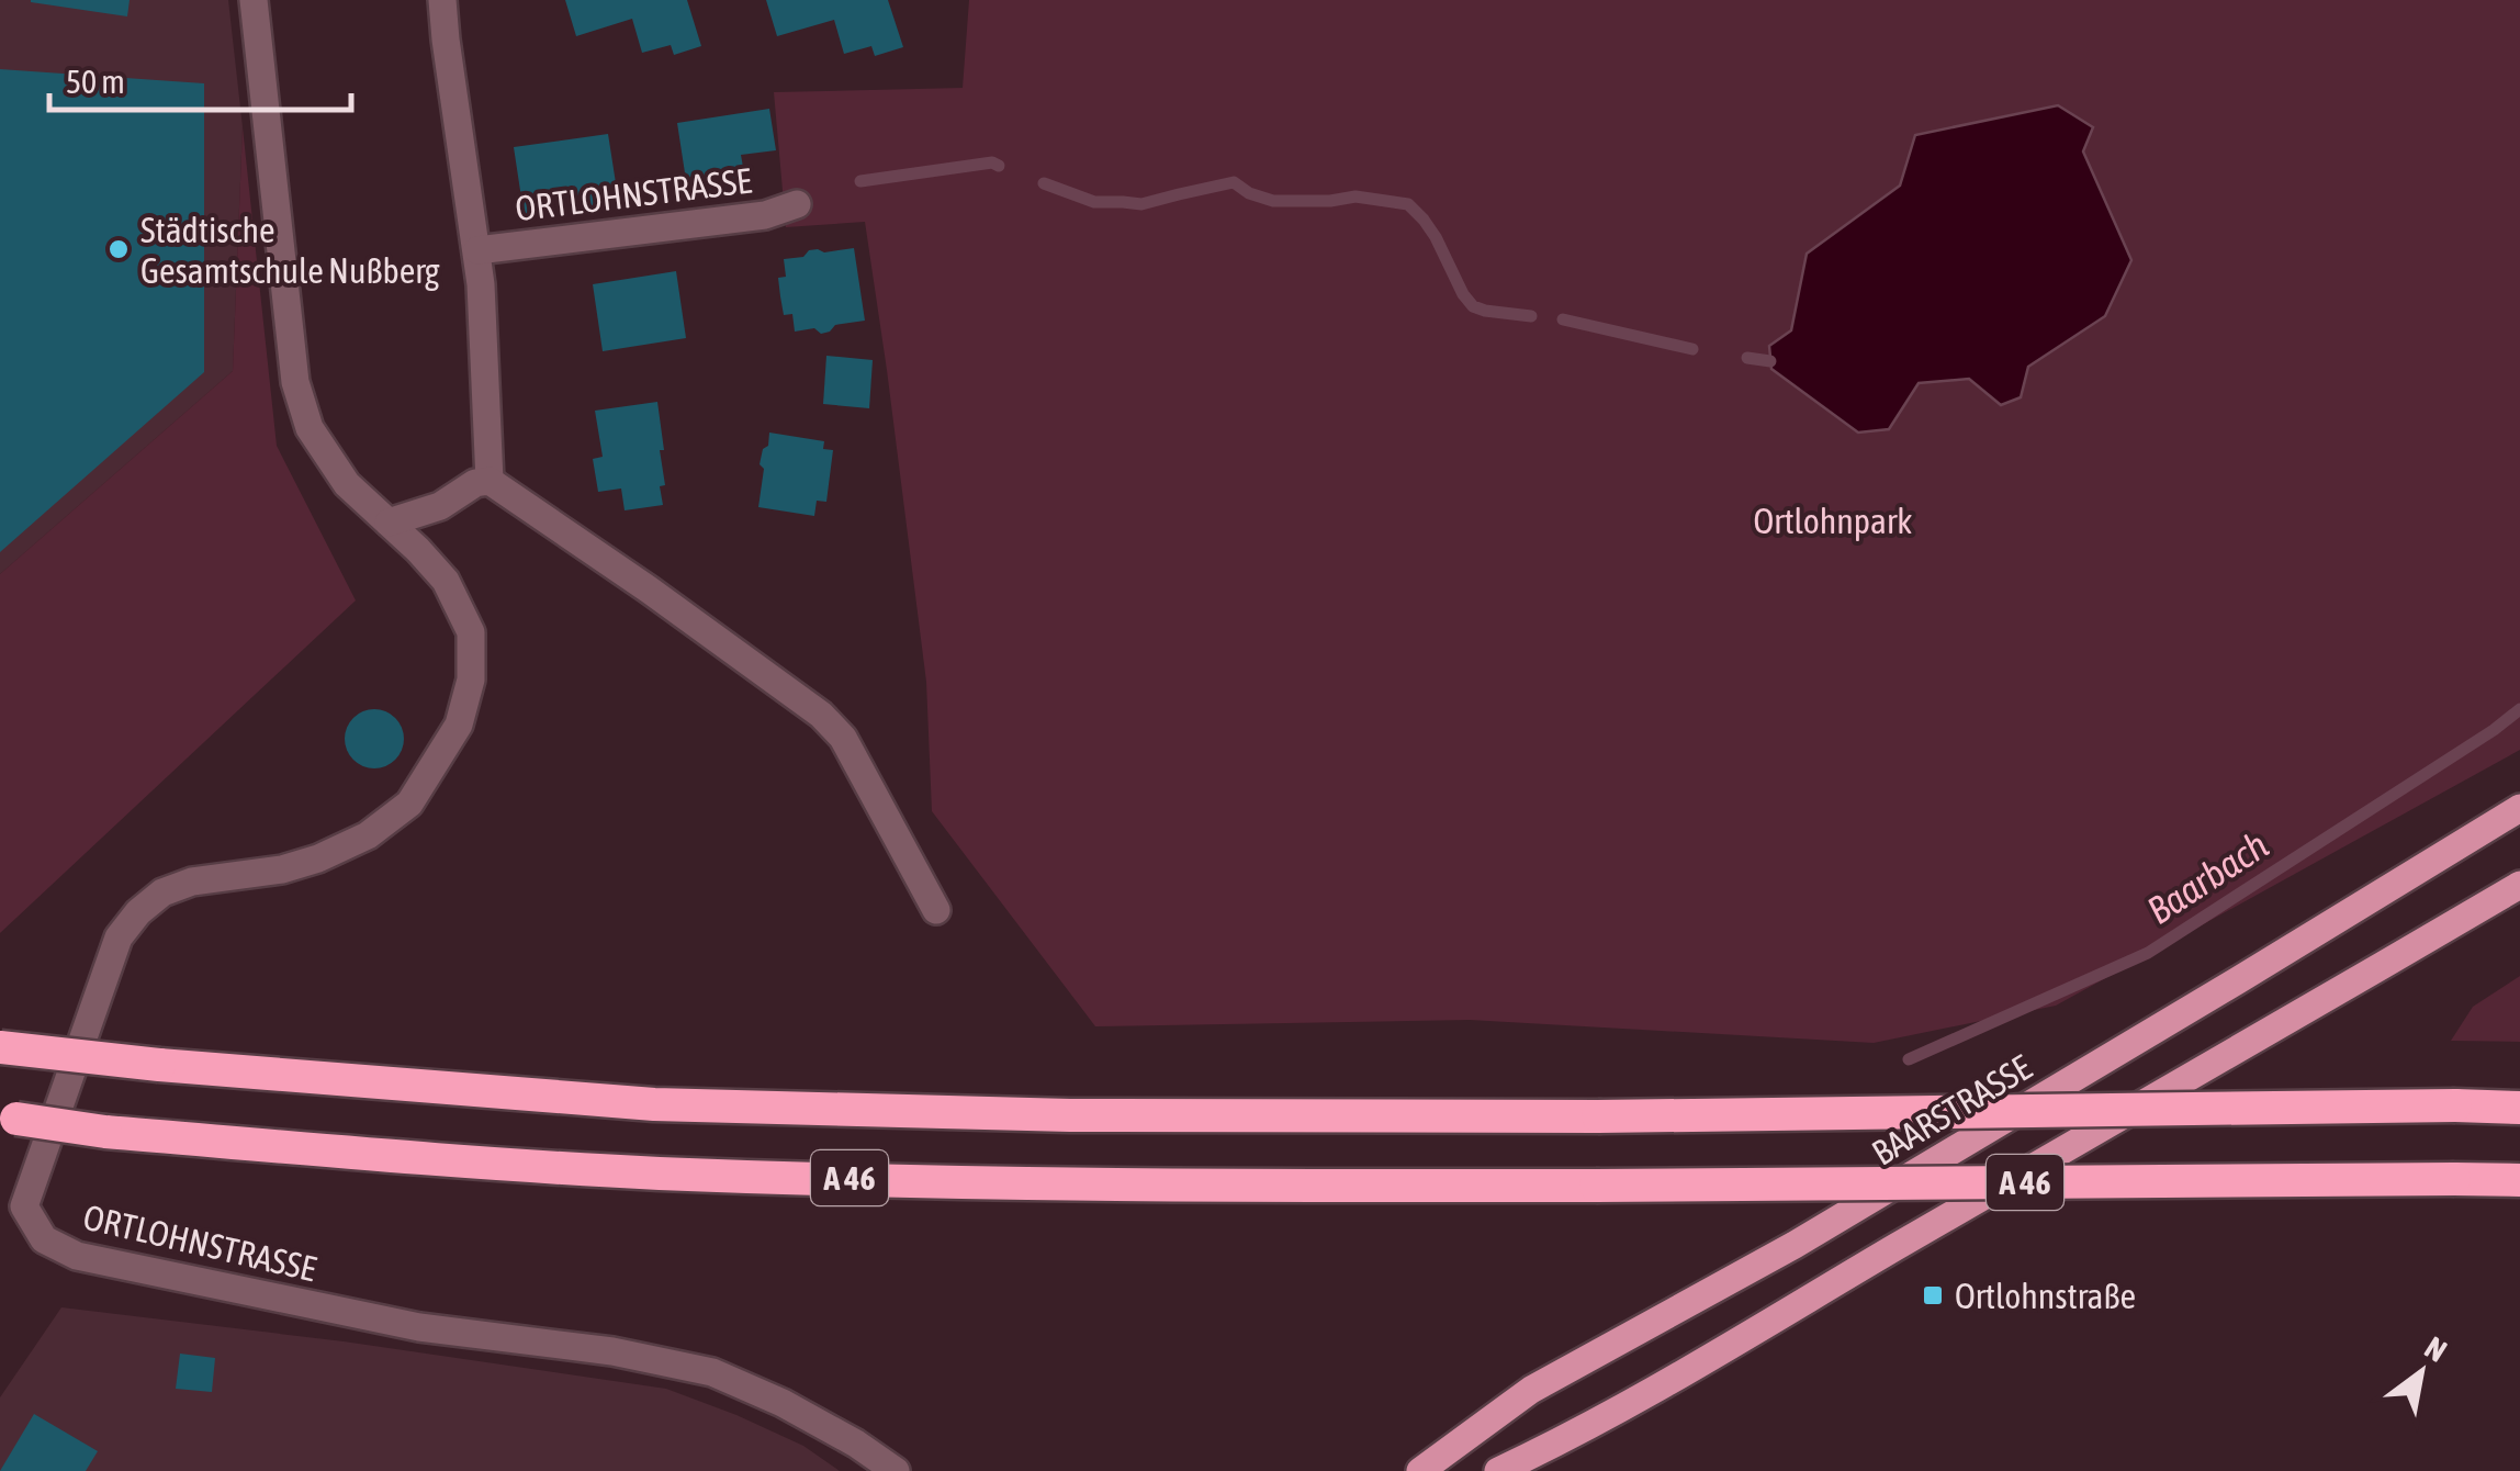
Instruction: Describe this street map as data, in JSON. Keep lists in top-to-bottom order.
{
  "streets": {
    "highway": ["A 46"],
    "main road": ["BAARSTRASSE"],
    "street": ["ORTLOHNSTRASSE"]
  },
  "water": ["Baarbach"],
  "parks": ["Ortlohnpark"],
  "places": {
    "other": ["Städtische Gesamtschule Nußberg"],
    "transit": ["Ortlohnstraße"]
  },
  "scale_bar": "50 m",
  "north": "top right"
}
